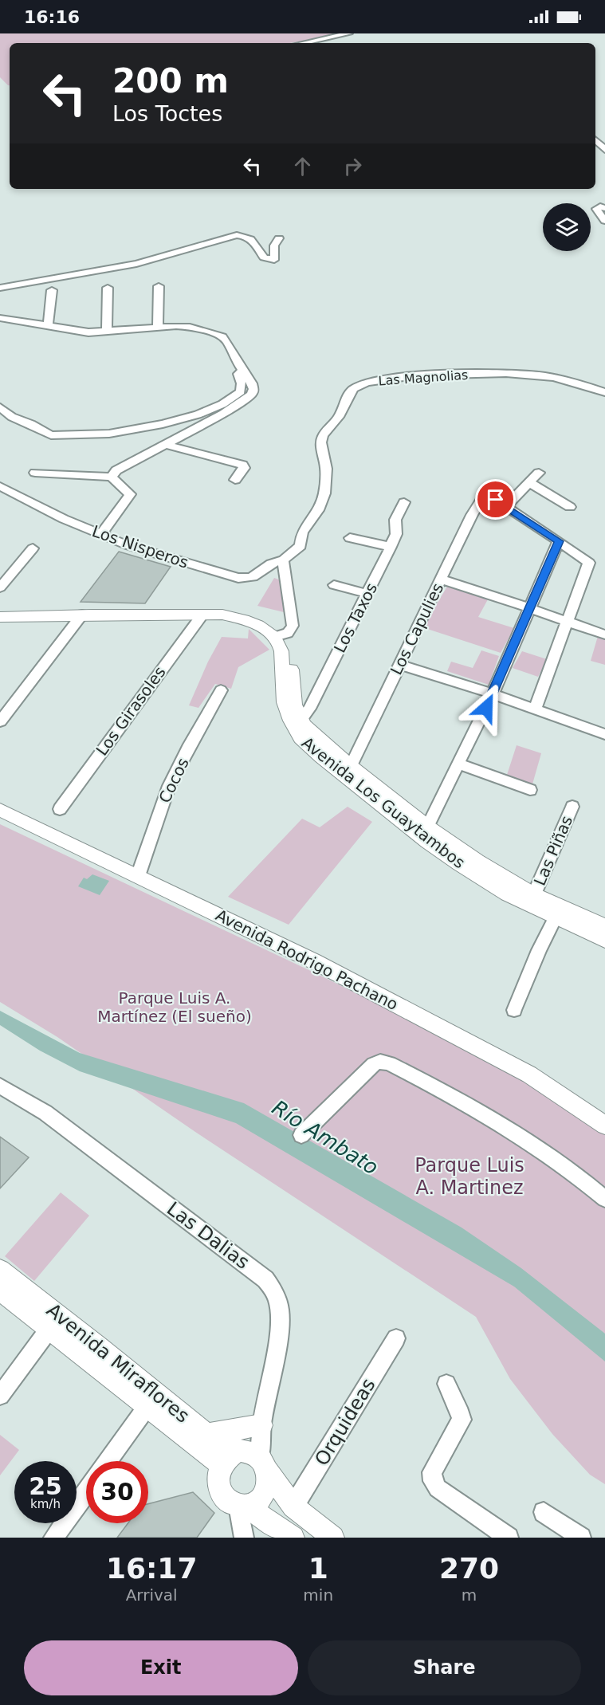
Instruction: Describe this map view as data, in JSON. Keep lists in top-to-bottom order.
{
  "streets": {
    "main road": ["Avenida Los Guaytambos", "Avenida Rodrigo Pachano", "Avenida Miraflores"],
    "street": [
      "Las Magnolias",
      "Los Nisperos",
      "Los Taxos",
      "Los Capulies",
      "Los Girasoles",
      "Cocos",
      "Las Piñas",
      "Las Dalias",
      "Orquideas"
    ]
  },
  "crossings": [
    ["Las Magnolias", "Los Nisperos"],
    ["Los Taxos", "Avenida Los Guaytambos"],
    ["Los Capulies", "Avenida Los Guaytambos"],
    ["Cocos", "Avenida Rodrigo Pachano"],
    ["Avenida Los Guaytambos", "Las Piñas"],
    ["Las Dalias", "Avenida Miraflores"],
    ["Avenida Miraflores", "Orquideas"]
  ],
  "water": ["Río Ambato"],
  "parks": ["Parque Luis A. Martínez (El sueño)", "Parque Luis A. Martinez"],
  "page": {
    "status": "16:16",
    "turn": ["200 m", "Los Toctes"],
    "speed": "25 km/h",
    "limit": "30",
    "eta": [
      "16:17",
      "Arrival",
      "1",
      "min",
      "270",
      "m"
    ],
    "buttons": ["Exit", "Share"]
  }
}
